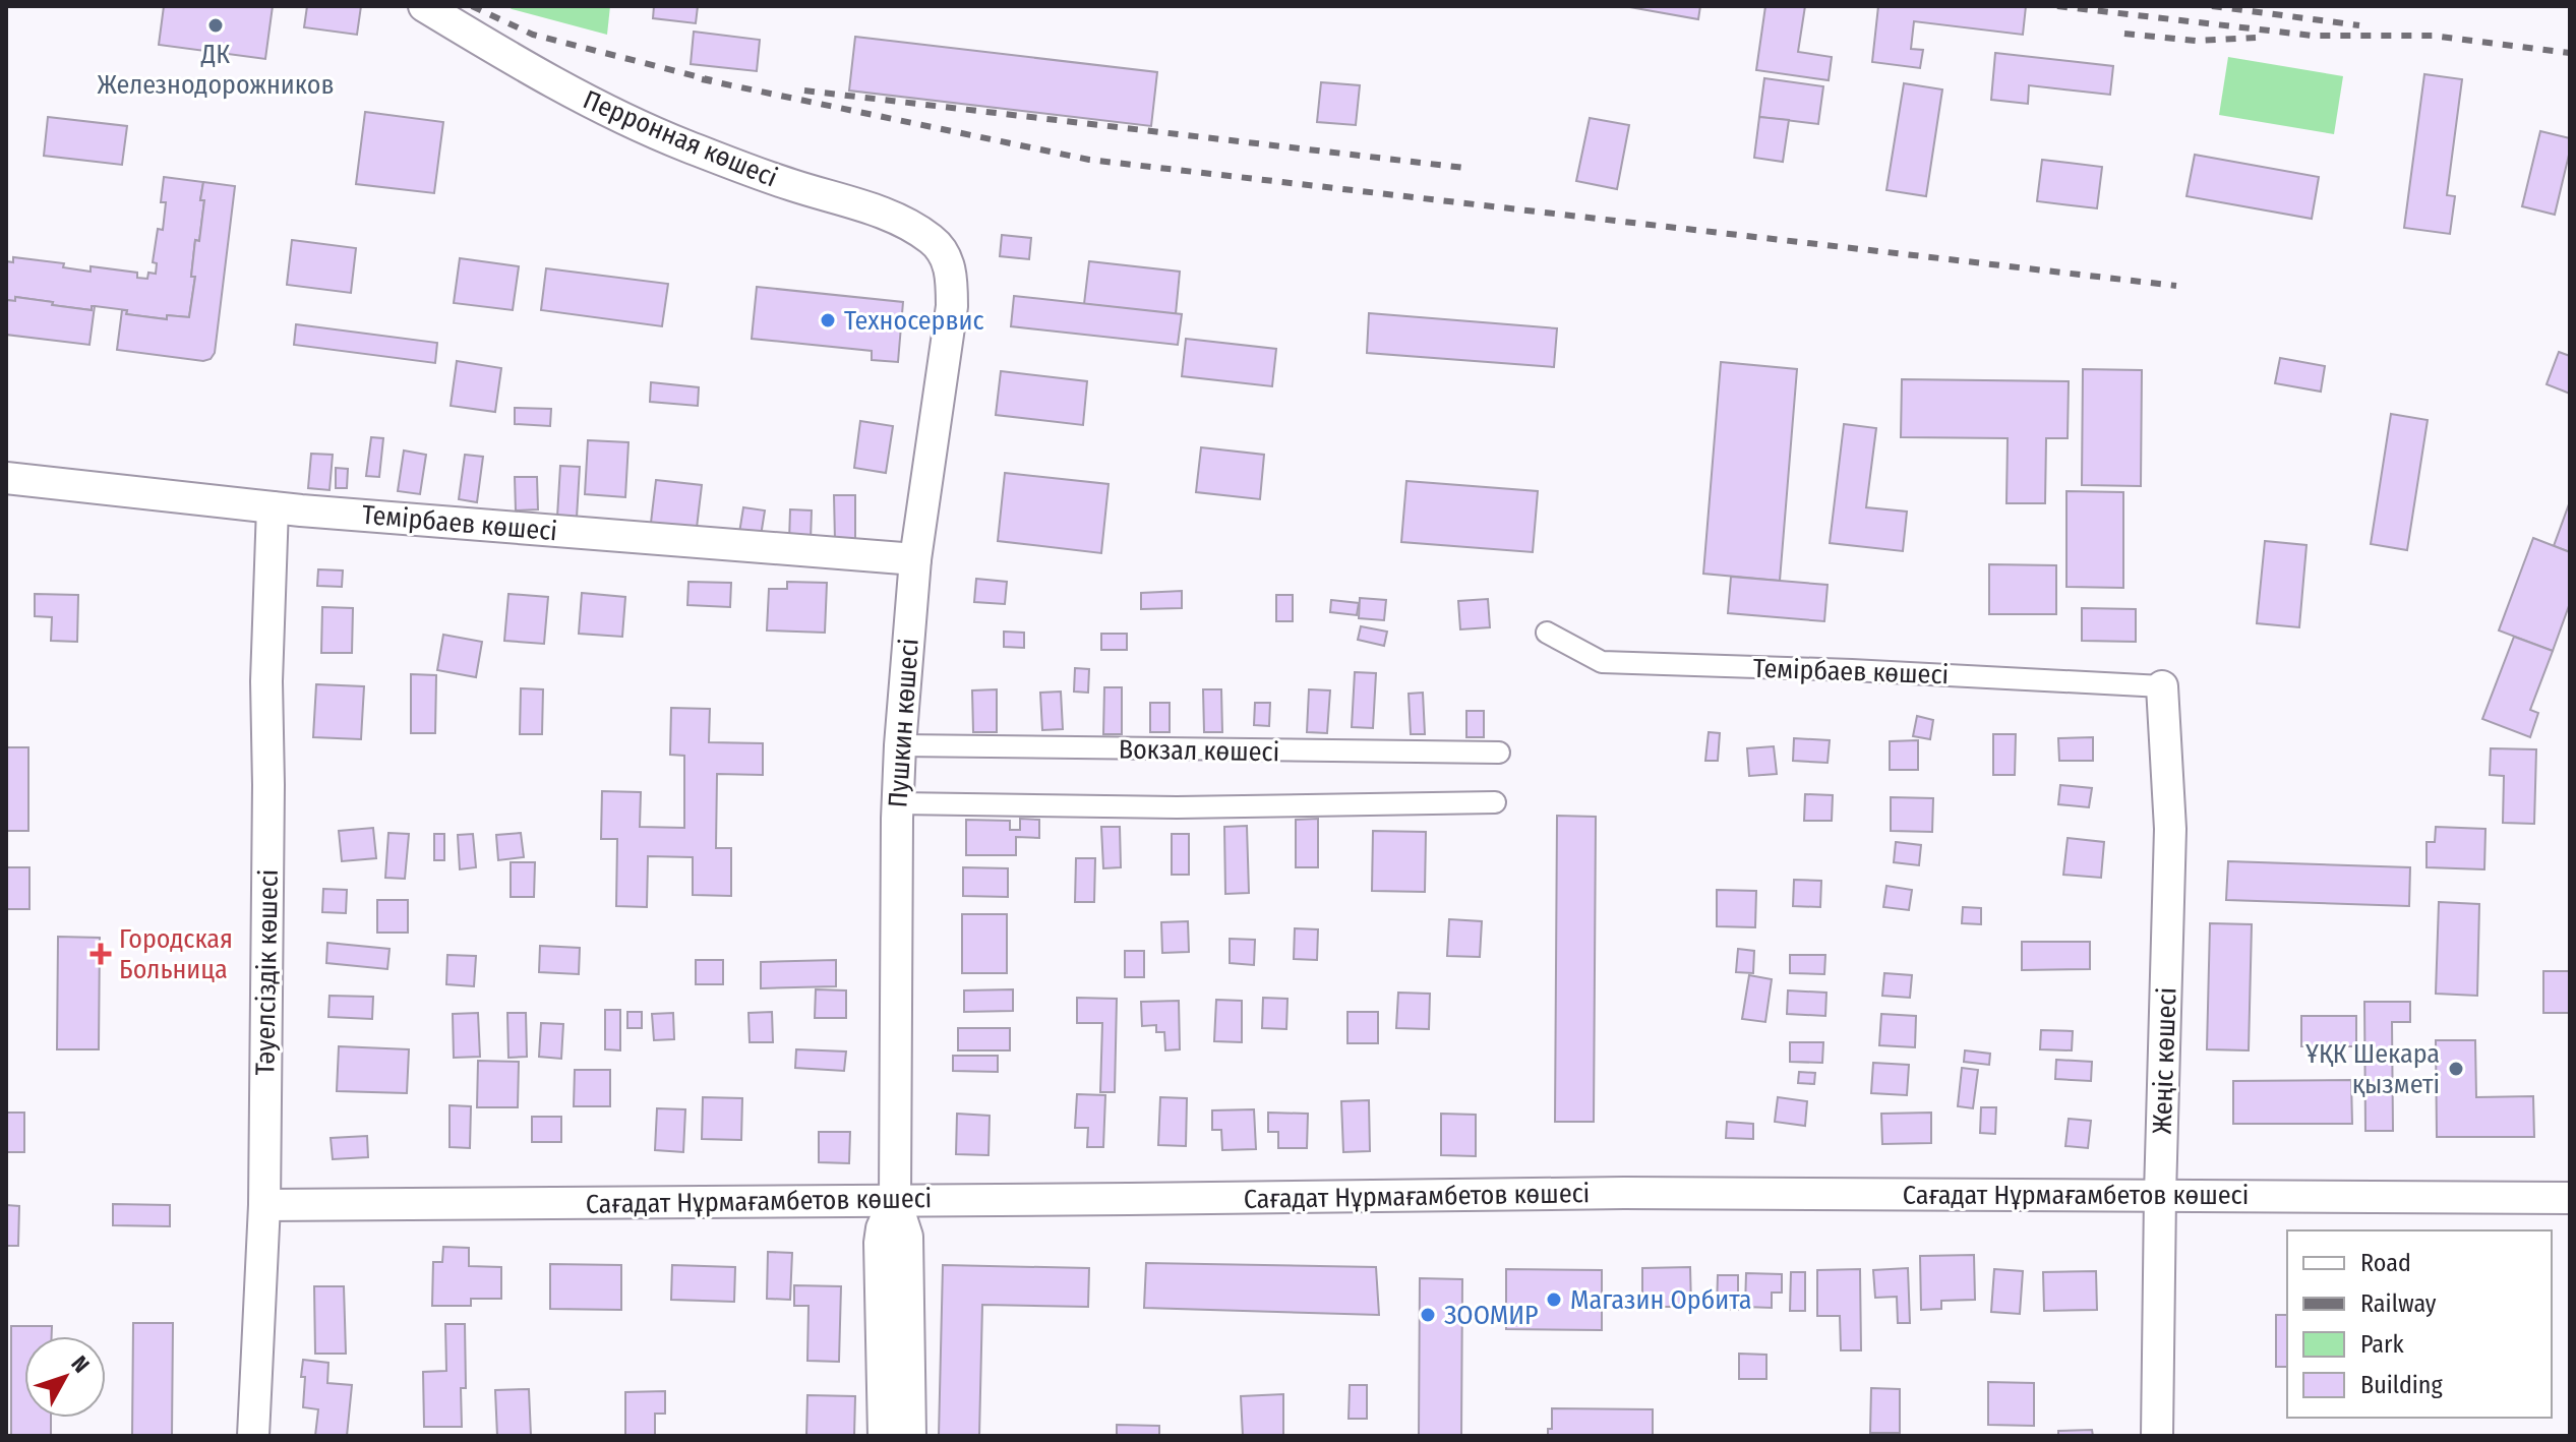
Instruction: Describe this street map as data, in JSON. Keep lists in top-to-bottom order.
{
  "streets": {
    "street": [
      "Перронная көшесі",
      "Темірбаев көшесі",
      "Пушкин көшесі",
      "Вокзал көшесі",
      "Тәуелсіздік көшесі",
      "Жеңіс көшесі",
      "Сағадат Нұрмағамбетов көшесі"
    ]
  },
  "crossings": [
    ["Перронная көшесі", "Пушкин көшесі"],
    ["Темірбаев көшесі", "Пушкин көшесі"],
    ["Темірбаев көшесі", "Тәуелсіздік көшесі"],
    ["Темірбаев көшесі", "Жеңіс көшесі"],
    ["Пушкин көшесі", "Вокзал көшесі"],
    ["Пушкин көшесі", "Сағадат Нұрмағамбетов көшесі"],
    ["Тәуелсіздік көшесі", "Сағадат Нұрмағамбетов көшесі"],
    ["Жеңіс көшесі", "Сағадат Нұрмағамбетов көшесі"]
  ],
  "places": {
    "other": [
      "ДК Железнодорожников",
      "Техносервис",
      "ҰҚК Шекара қызметі",
      "Магазин Орбита",
      "ЗООМИР"
    ],
    "health": ["Городская Больница"]
  },
  "legend": [
    "Road",
    "Railway",
    "Park",
    "Building"
  ],
  "north": "top right"
}
